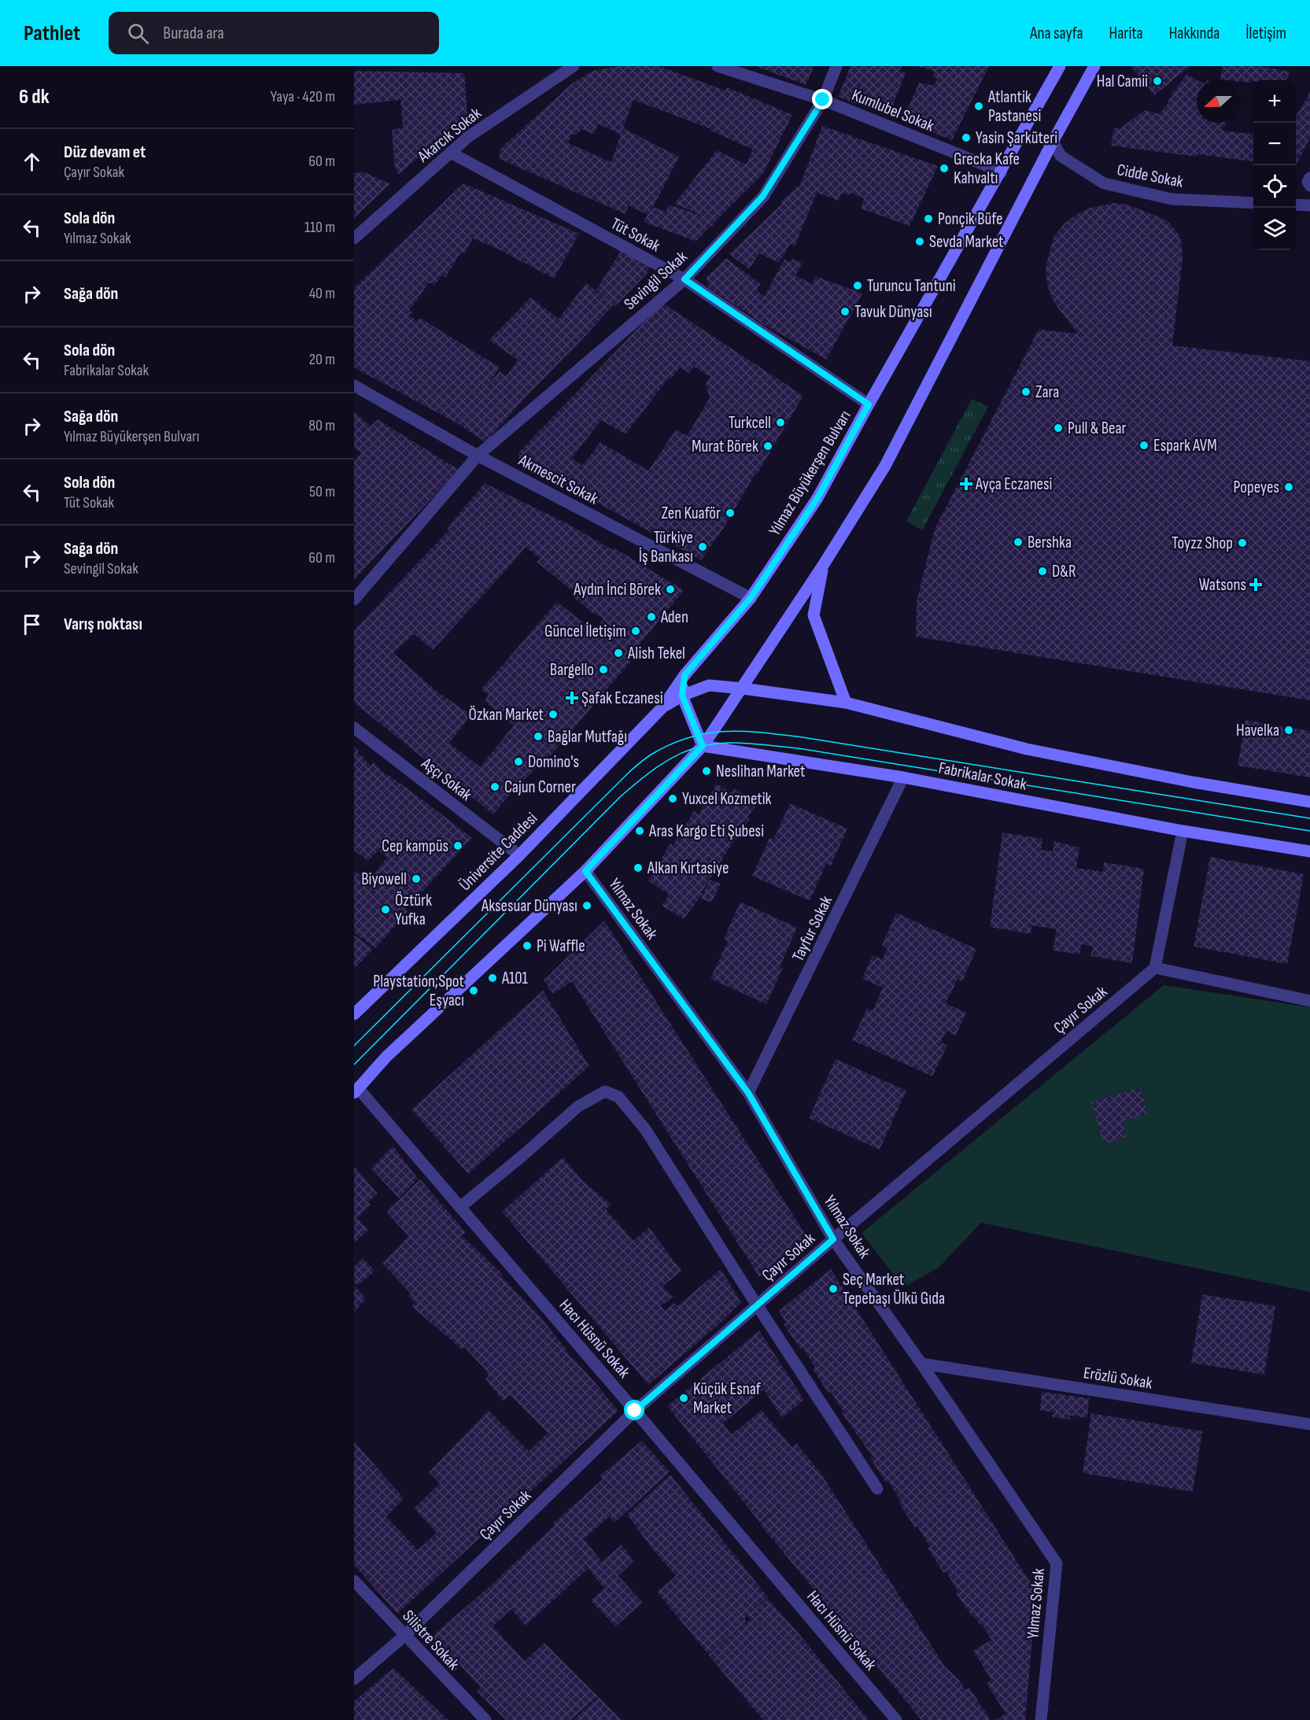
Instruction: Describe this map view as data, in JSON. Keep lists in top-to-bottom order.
{
  "streets": {
    "main road": ["Yılmaz Büyükerşen Bulvarı", "Fabrikalar Sokak", "Üniversite Caddesi"],
    "street": [
      "Kumlubel Sokak",
      "Akarcık Sokak",
      "Cidde Sokak",
      "Tüt Sokak",
      "Sevingil Sokak",
      "Akmescit Sokak",
      "Aşçı Sokak",
      "Yılmaz Sokak",
      "Tayfur Sokak",
      "Çayır Sokak",
      "Hacı Hüsnü Sokak",
      "Erözlü Sokak",
      "Silistre Sokak"
    ]
  },
  "crossings": [
    ["Kumlubel Sokak", "Sevingil Sokak"],
    ["Kumlubel Sokak", "Yılmaz Büyükerşen Bulvarı"],
    ["Akarcık Sokak", "Tüt Sokak"],
    ["Tüt Sokak", "Sevingil Sokak"],
    ["Tüt Sokak", "Yılmaz Büyükerşen Bulvarı"],
    ["Sevingil Sokak", "Akmescit Sokak"],
    ["Yılmaz Büyükerşen Bulvarı", "Akmescit Sokak"],
    ["Yılmaz Büyükerşen Bulvarı", "Üniversite Caddesi"],
    ["Fabrikalar Sokak", "Tayfur Sokak"],
    ["Aşçı Sokak", "Üniversite Caddesi"],
    ["Yılmaz Sokak", "Tayfur Sokak"],
    ["Yılmaz Sokak", "Çayır Sokak"],
    ["Yılmaz Sokak", "Erözlü Sokak"],
    ["Çayır Sokak", "Hacı Hüsnü Sokak"],
    ["Çayır Sokak", "Silistre Sokak"]
  ],
  "places": {
    "other": [
      "Hal Camii",
      "Atlantik Pastanesi",
      "Yasin Şarküteri",
      "Grecka Kafe Kahvaltı",
      "Ponçik Büfe",
      "Sevda Market",
      "Turuncu Tantuni",
      "Tavuk Dünyası",
      "Zara",
      "Turkcell",
      "Pull & Bear",
      "Espark AVM",
      "Murat Börek",
      "Popeyes",
      "Zen Kuaför",
      "Bershka",
      "Toyzz Shop",
      "Türkiye İş Bankası",
      "D&R",
      "Aydın İnci Börek",
      "Aden",
      "Güncel İletişim",
      "Alish Tekel",
      "Bargello",
      "Özkan Market",
      "Havelka",
      "Bağlar Mutfağı",
      "Domino's",
      "Neslihan Market",
      "Cajun Corner",
      "Yuxcel Kozmetik",
      "Aras Kargo Eti Şubesi",
      "Cep kampüs",
      "Alkan Kırtasiye",
      "Biyowell",
      "Aksesuar Dünyası",
      "Öztürk Yufka",
      "Pi Waffle",
      "A101",
      "Playstation;Spot Eşyacı",
      "Seç Market Tepebaşı Ülkü Gıda",
      "Küçük Esnaf Market"
    ],
    "health": ["Ayça Eczanesi", "Watsons", "Şafak Eczanesi"]
  },
  "north": "left",
  "page": {
    "header": "Pathlet",
    "search": "Burada ara",
    "nav": [
      "Ana sayfa",
      "Harita",
      "Hakkında",
      "İletişim"
    ],
    "heading": ["6 dk", "Yaya · 420 m"],
    "map_buttons": ["+", "−"],
    "list": [
      ["Düz devam et", "Çayır Sokak", "60 m"],
      ["Sola dön", "Yılmaz Sokak", "110 m"],
      ["Sağa dön", "40 m"],
      ["Sola dön", "Fabrikalar Sokak", "20 m"],
      ["Sağa dön", "Yılmaz Büyükerşen Bulvarı", "80 m"],
      ["Sola dön", "Tüt Sokak", "50 m"],
      ["Sağa dön", "Sevingil Sokak", "60 m"],
      "Varış noktası"
    ]
  }
}
